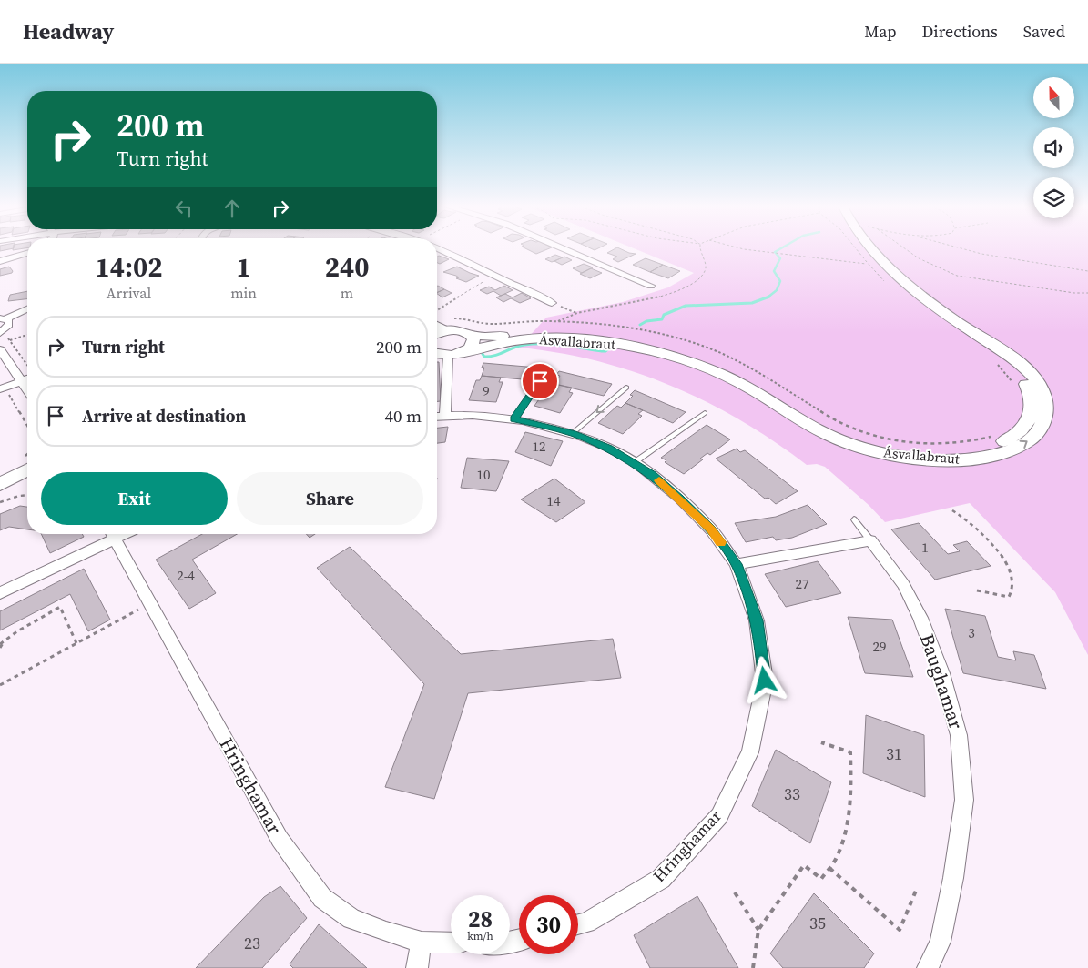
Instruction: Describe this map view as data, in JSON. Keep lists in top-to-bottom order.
{
  "streets": {
    "main road": ["Ásvallabraut"],
    "street": ["Baughamar", "Hringhamar"]
  },
  "house_numbers": [
    "9",
    "12",
    "10",
    "14",
    "1",
    "2-4",
    "27",
    "3",
    "29",
    "31",
    "33",
    "35",
    "23"
  ],
  "north": "top",
  "page": {
    "header": "Headway",
    "nav": ["Map", "Directions", "Saved"],
    "turn": ["200 m", "Turn right"],
    "eta": [
      "14:02",
      "Arrival",
      "1",
      "min",
      "240",
      "m"
    ],
    "list": [
      {
        "name": "Turn right",
        "value": "200 m"
      },
      {
        "name": "Arrive at destination",
        "value": "40 m"
      }
    ],
    "buttons": ["Exit", "Share"],
    "speed": "28 km/h",
    "limit": "30"
  }
}
